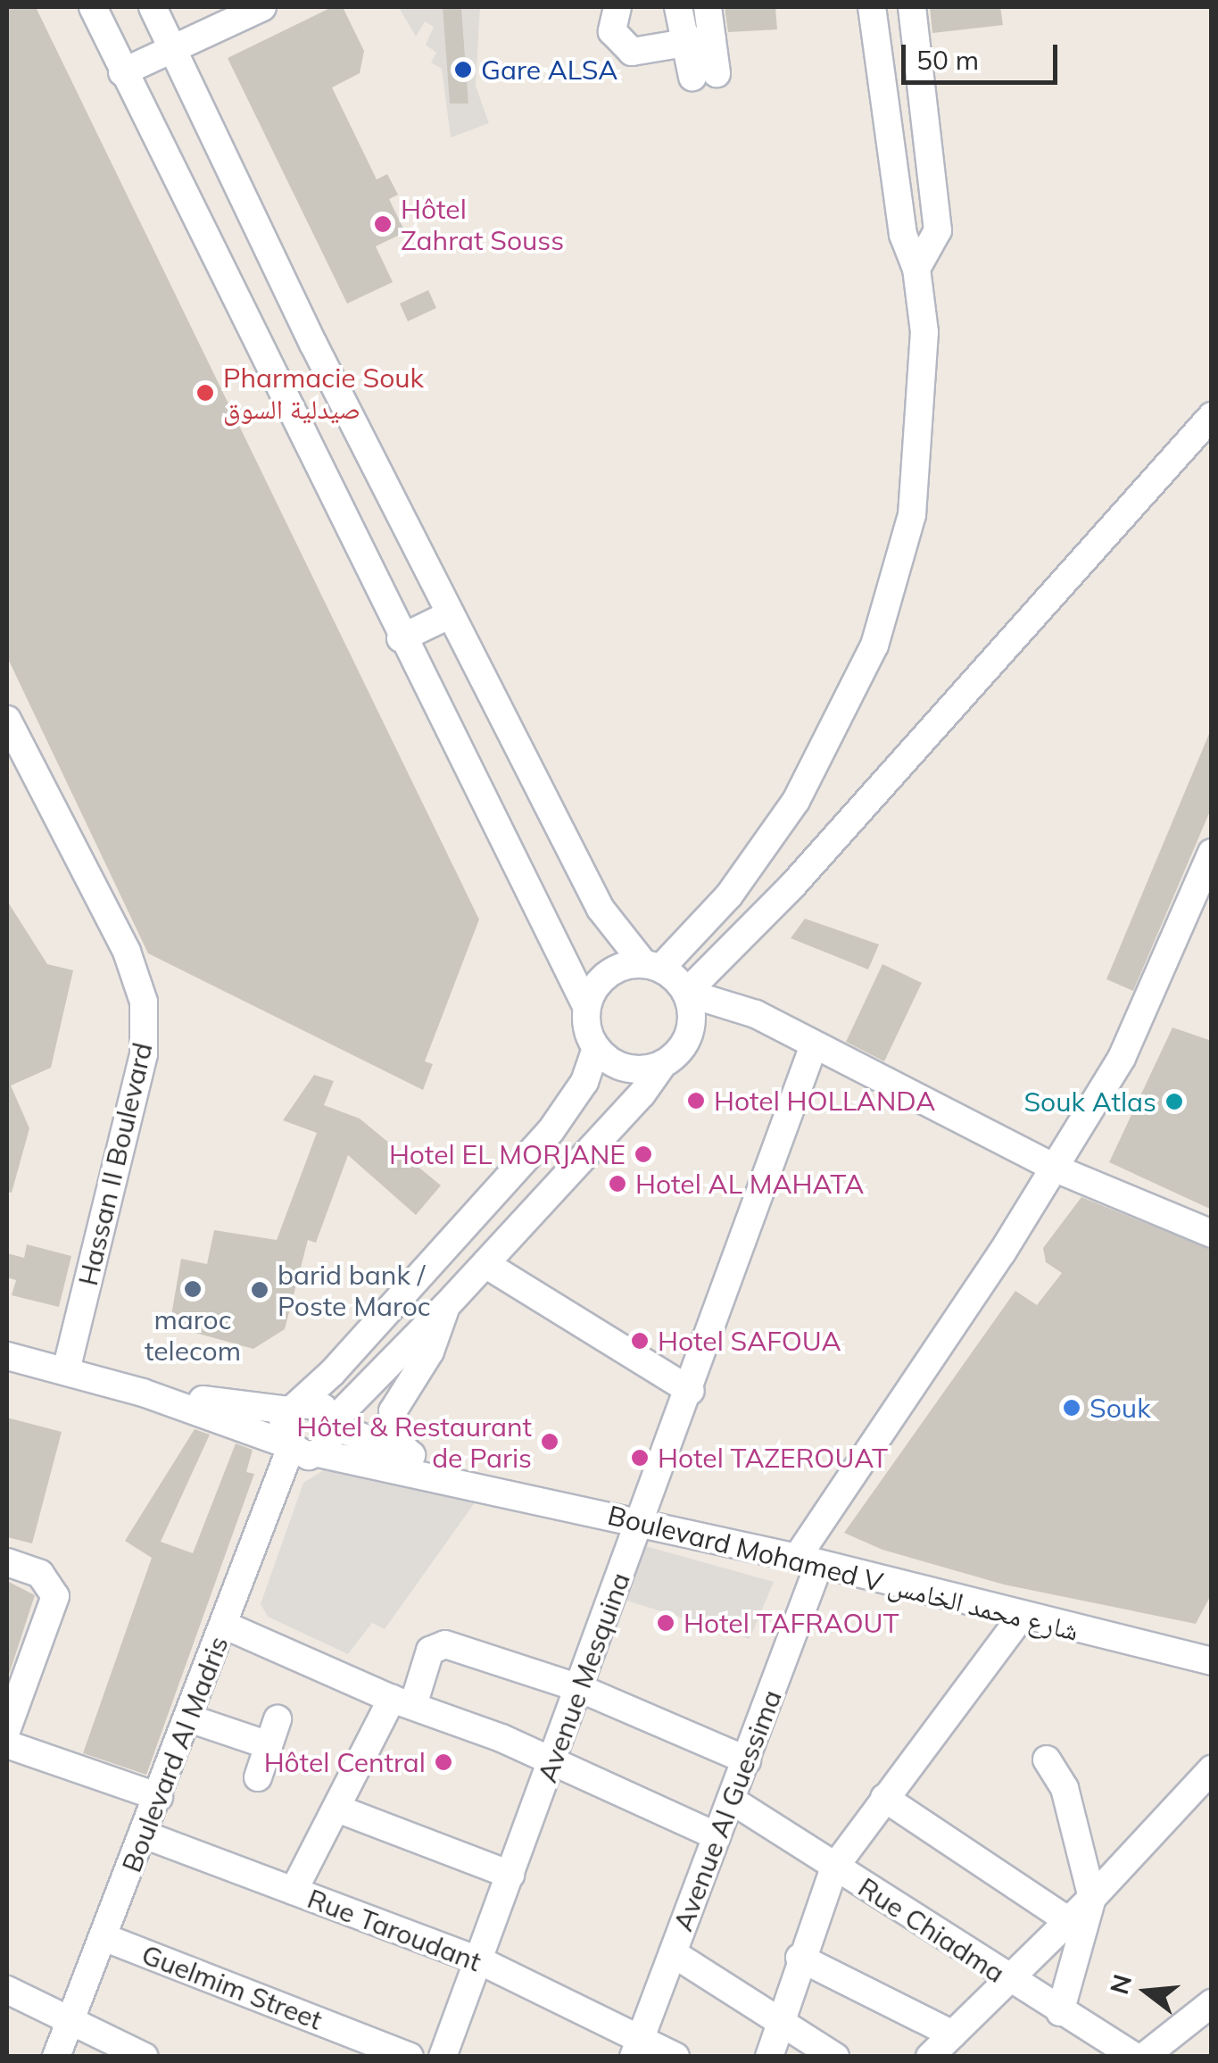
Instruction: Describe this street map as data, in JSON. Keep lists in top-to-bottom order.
{
  "streets": {
    "street": [
      "Hassan II Boulevard",
      "Boulevard Mohamed V شارع محمد الخامس",
      "Avenue Mesquina",
      "Boulevard Al Madris",
      "Avenue Al Guessima",
      "Rue Taroudant",
      "Rue Chiadma",
      "Guelmim Street"
    ]
  },
  "crossings": [
    ["Boulevard Mohamed V شارع محمد الخامس", "Avenue Mesquina"],
    ["Boulevard Mohamed V شارع محمد الخامس", "Boulevard Al Madris"],
    ["Boulevard Mohamed V شارع محمد الخامس", "Avenue Al Guessima"],
    ["Avenue Mesquina", "Rue Taroudant"],
    ["Boulevard Al Madris", "Rue Taroudant"],
    ["Boulevard Al Madris", "Guelmim Street"],
    ["Avenue Al Guessima", "Rue Taroudant"],
    ["Avenue Al Guessima", "Rue Chiadma"]
  ],
  "places": [
    "Gare ALSA",
    "Hôtel Zahrat Souss",
    "Pharmacie Souk صيدلية السوق",
    "Hotel HOLLANDA",
    "Souk Atlas",
    "Hotel EL MORJANE",
    "Hotel AL MAHATA",
    "maroc telecom",
    "barid bank / Poste Maroc",
    "Hotel SAFOUA",
    "Souk",
    "Hôtel & Restaurant de Paris",
    "Hotel TAZEROUAT",
    "Hotel TAFRAOUT",
    "Hôtel Central"
  ],
  "scale_bar": "50 m",
  "north": "left"
}
